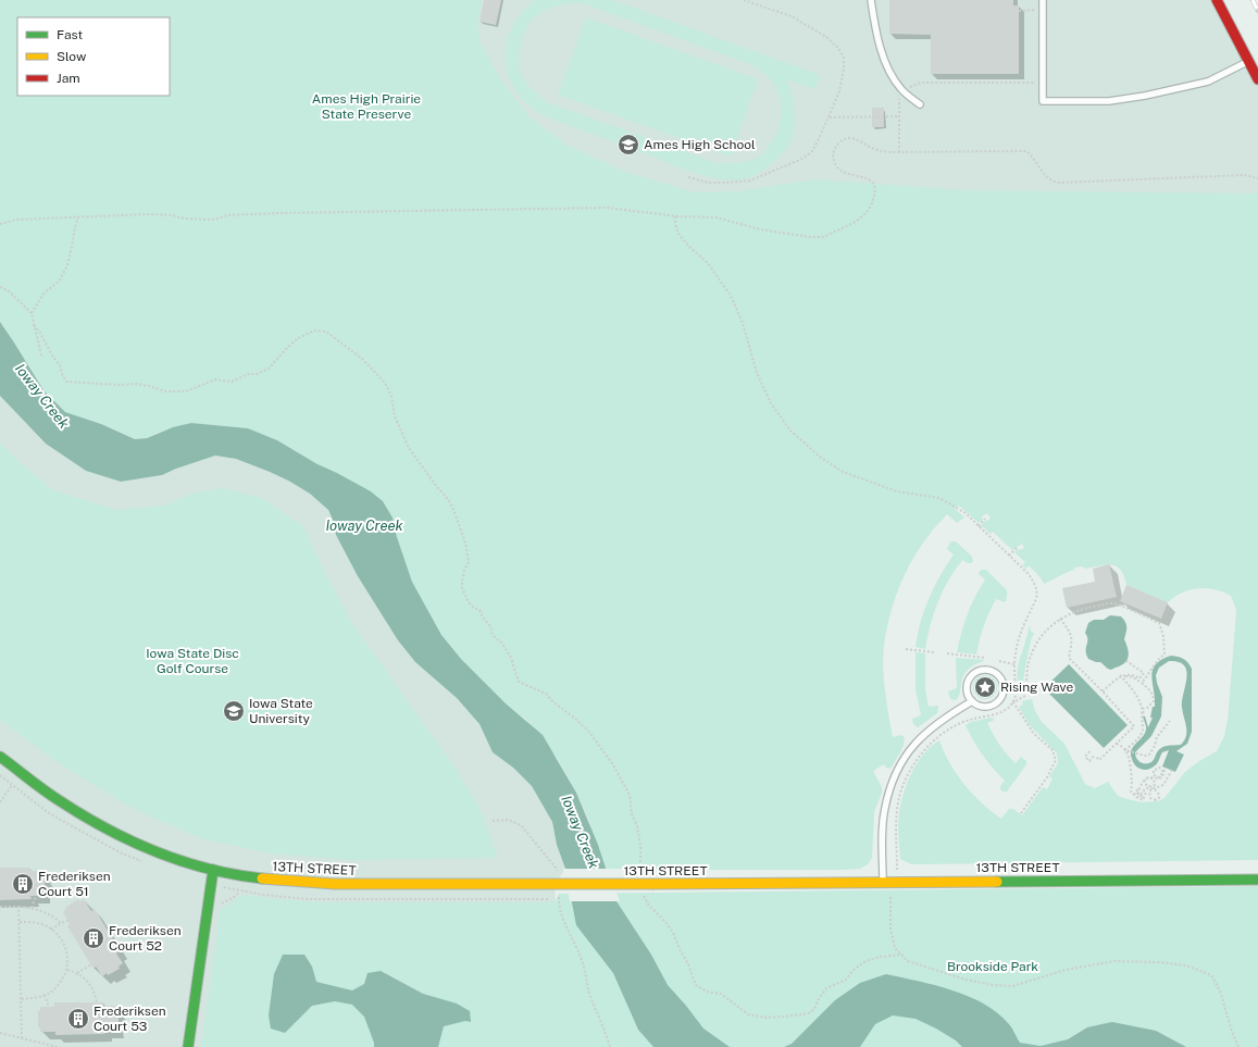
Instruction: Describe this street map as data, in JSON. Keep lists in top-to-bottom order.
{
  "streets": {
    "main road": ["13TH STREET"]
  },
  "water": ["Ioway Creek"],
  "parks": ["Ames High Prairie State Preserve", "Iowa State Disc Golf Course", "Brookside Park"],
  "places": {
    "school or university": ["Ames High School", "Iowa State University"],
    "place": ["Rising Wave"],
    "building": ["Frederiksen Court 51", "Frederiksen Court 52", "Frederiksen Court 53"]
  },
  "legend": ["Fast", "Slow", "Jam"]
}
